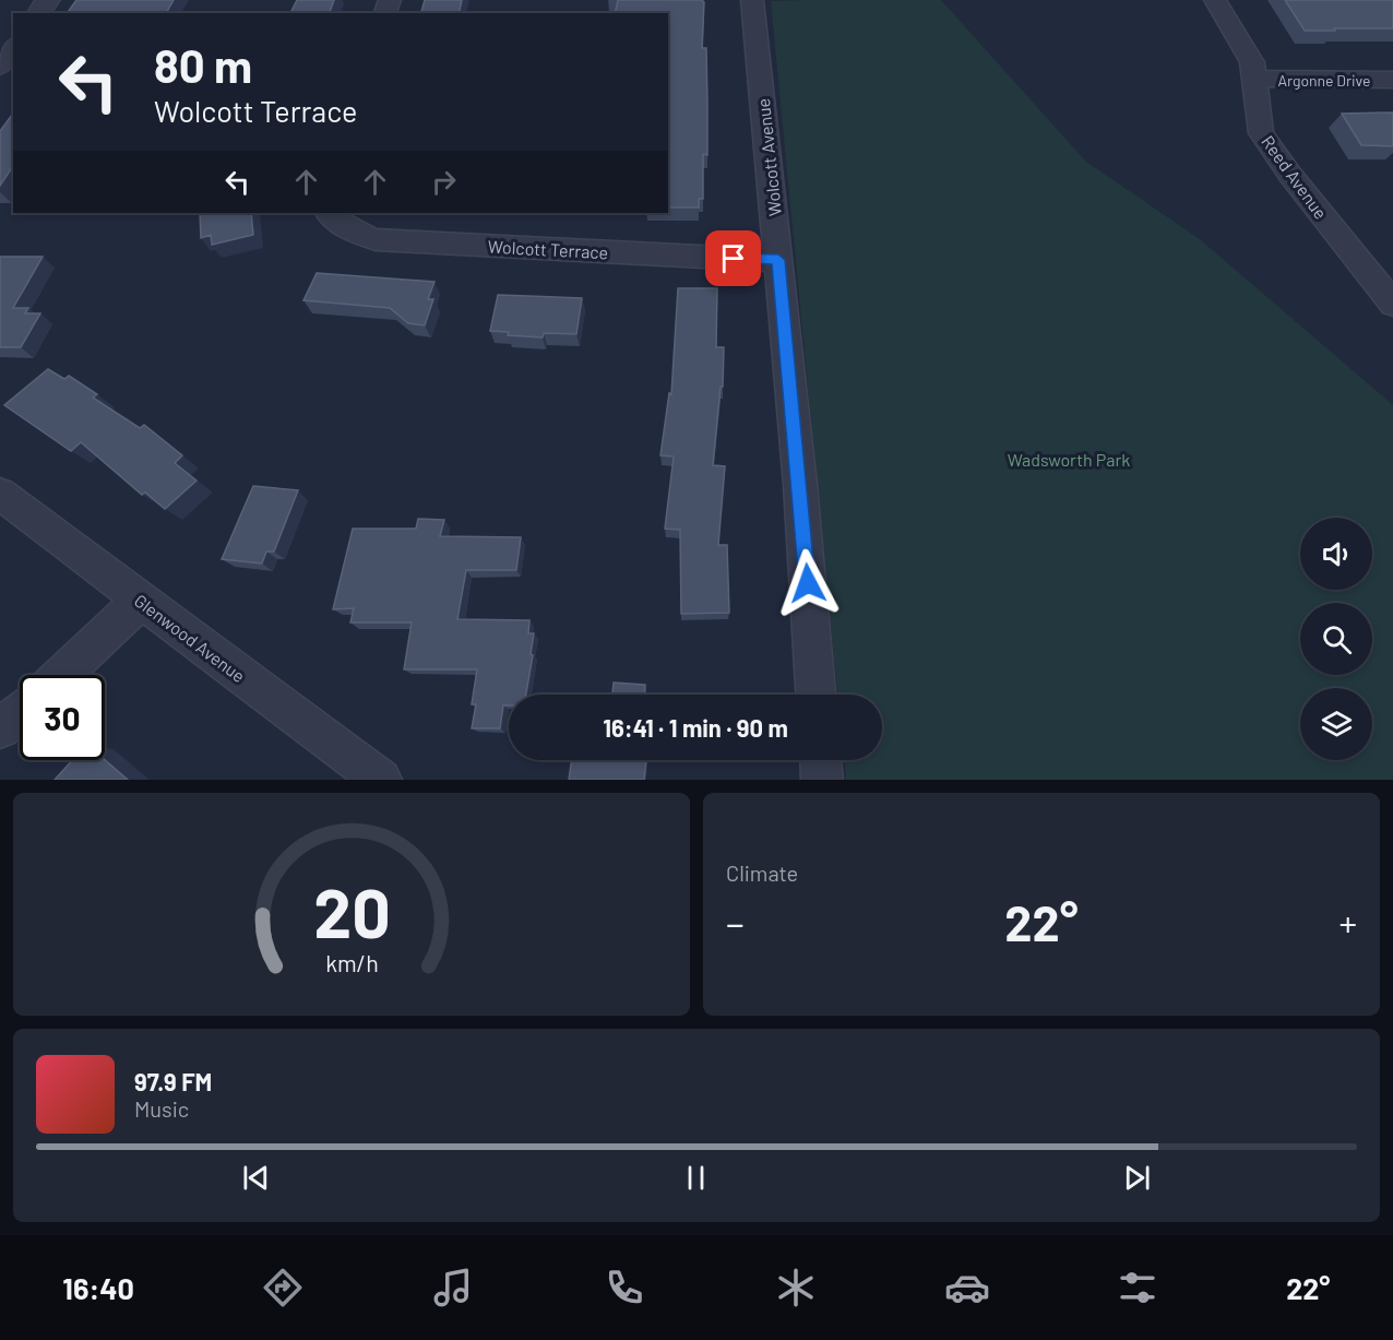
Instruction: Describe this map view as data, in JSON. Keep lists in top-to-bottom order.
{
  "streets": {
    "street": [
      "Argonne Drive",
      "Wolcott Avenue",
      "Reed Avenue",
      "Wolcott Terrace",
      "Glenwood Avenue"
    ]
  },
  "crossings": [
    ["Argonne Drive", "Reed Avenue"],
    ["Wolcott Avenue", "Wolcott Terrace"]
  ],
  "parks": ["Wadsworth Park"],
  "page": {
    "turn": ["80 m", "Wolcott Terrace"],
    "limit": "30",
    "trip": "16:41 · 1 min · 90 m",
    "tile": "Climate",
    "heat": ["−", "22°", "+"],
    "song": ["97.9 FM", "Music"],
    "tabs": ["16:40", "22°"],
    "gauge": ["20", "km/h"]
  }
}
